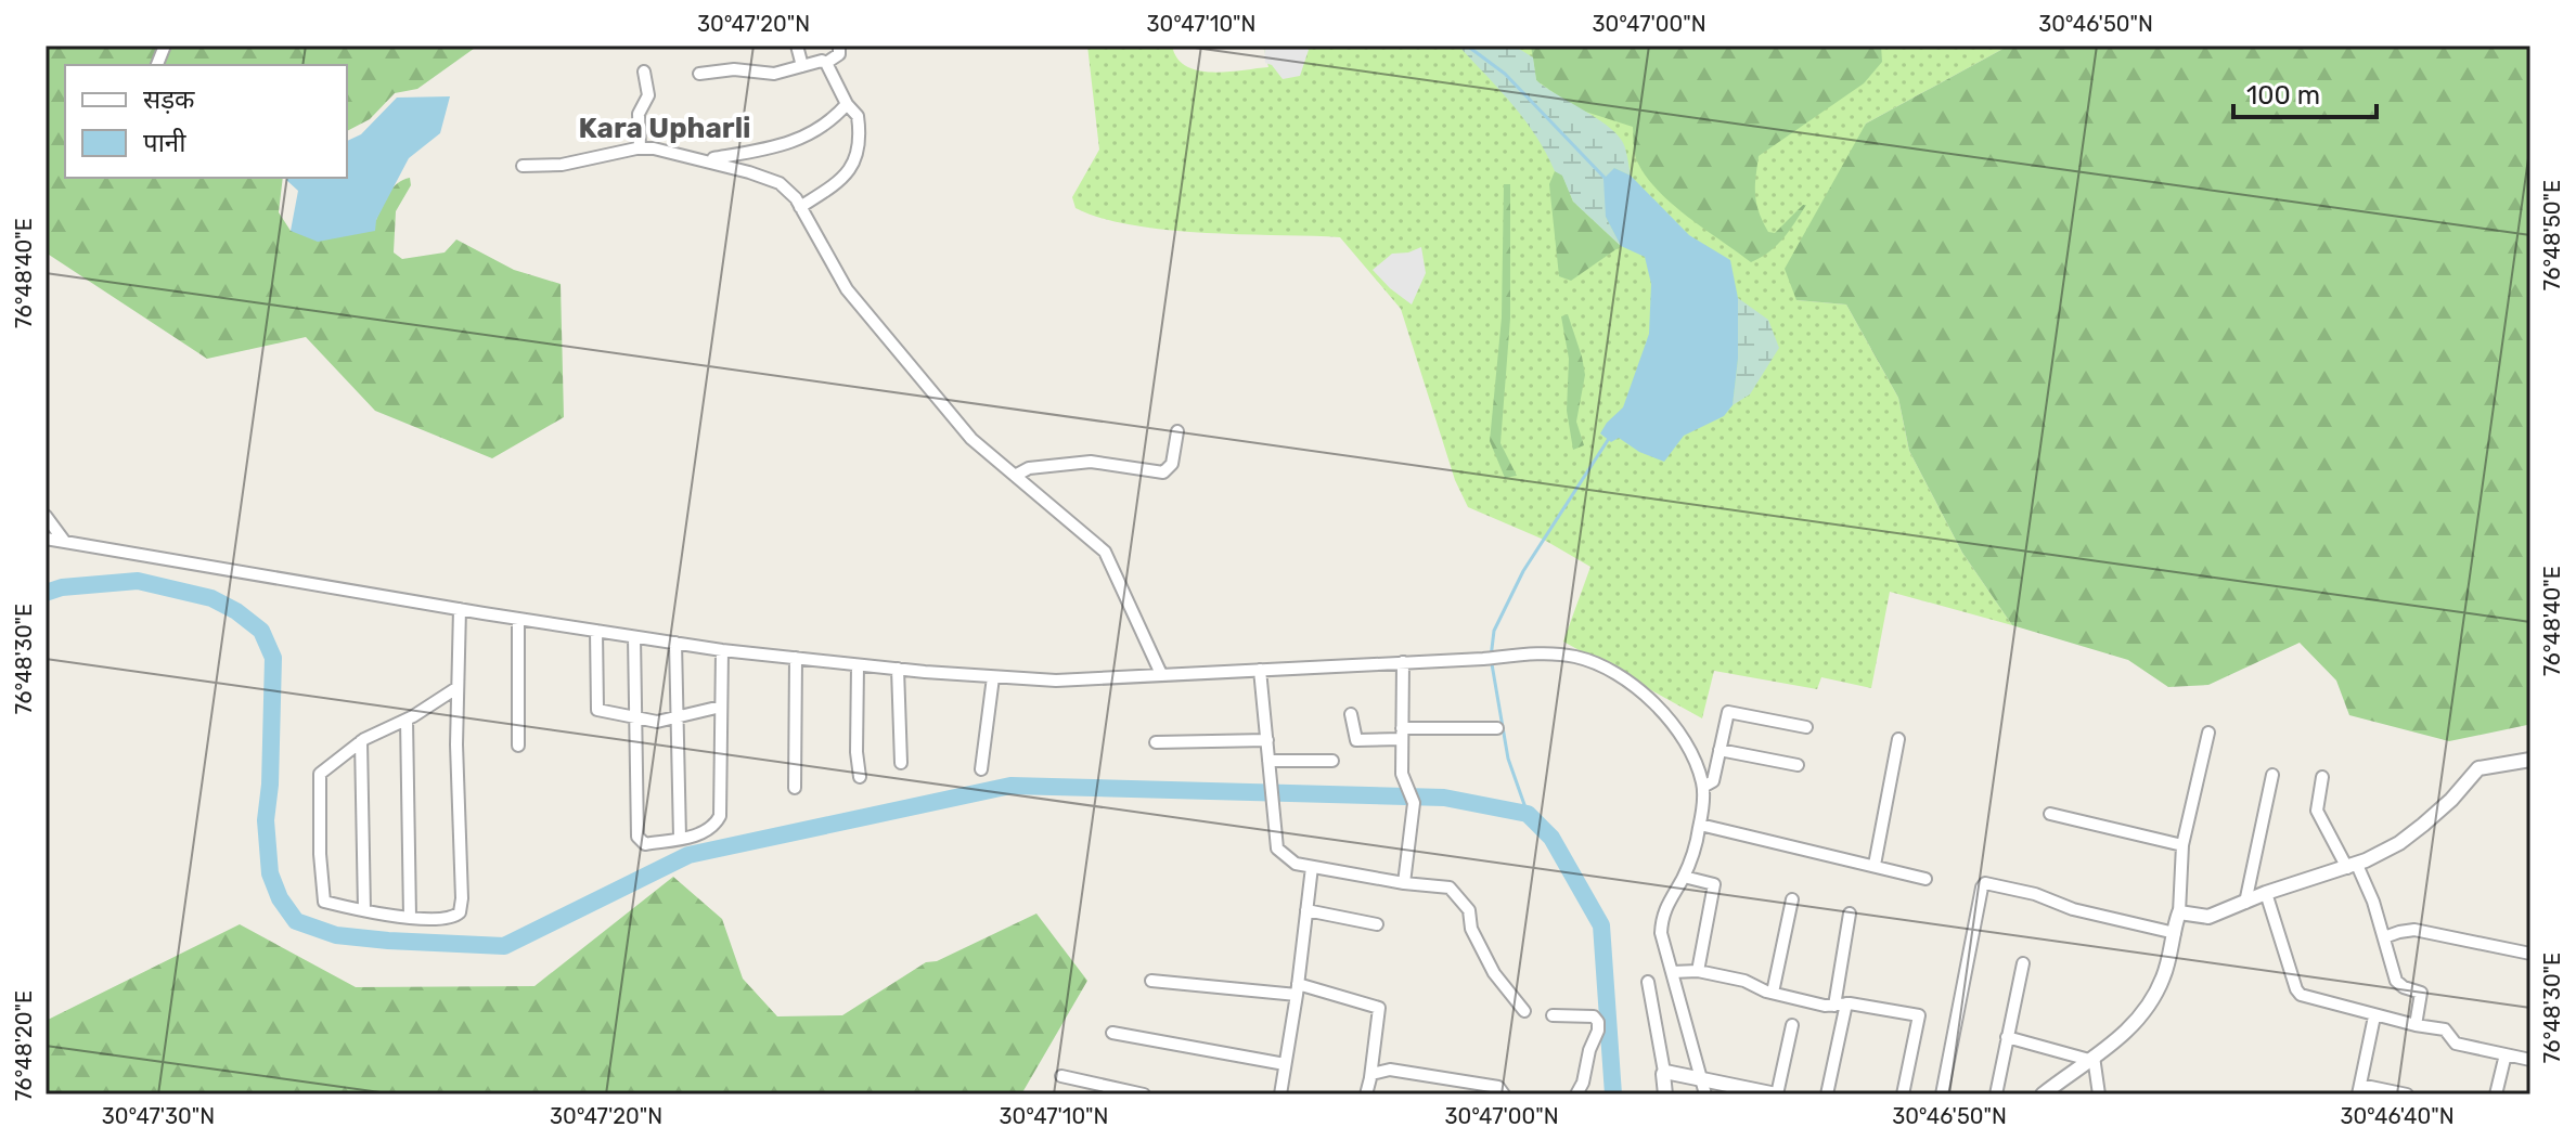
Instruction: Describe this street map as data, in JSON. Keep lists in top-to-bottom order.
{
  "districts": ["Kara Upharli"],
  "legend": ["सड़क", "पानी"],
  "scale_bar": "100 m",
  "coordinates": [
    "30°47'20\"N",
    "30°47'10\"N",
    "30°47'00\"N",
    "30°46'50\"N",
    "76°48'50\"E",
    "76°48'40\"E",
    "76°48'30\"E",
    "76°48'20\"E",
    "30°47'30\"N",
    "30°46'40\"N"
  ]
}
